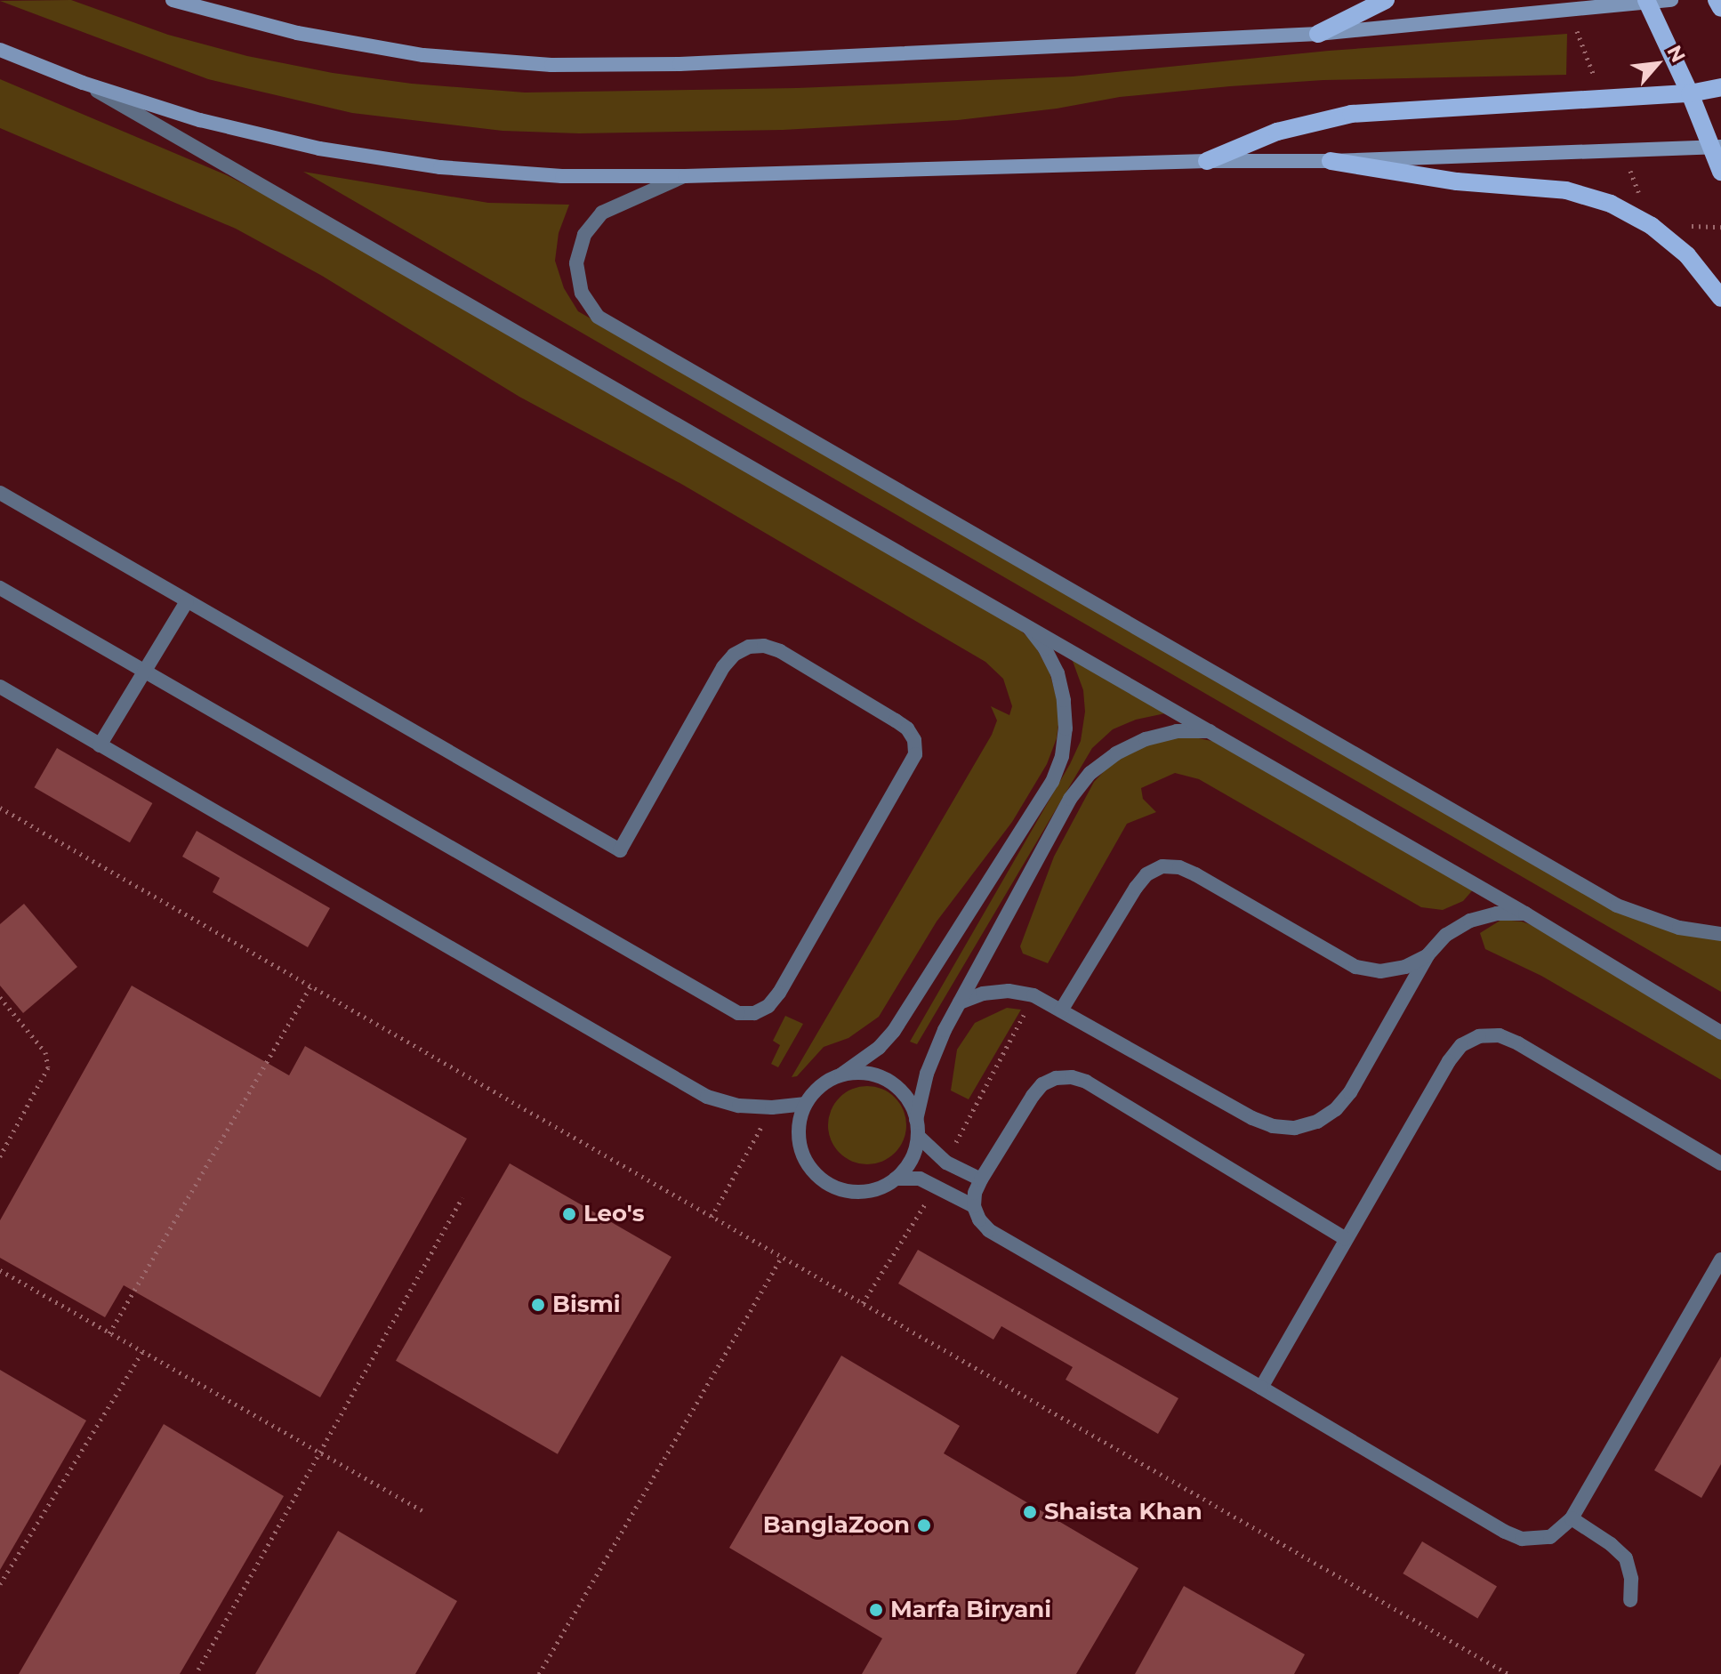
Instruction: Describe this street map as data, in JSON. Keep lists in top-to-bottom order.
{
  "places": [
    "Leo's",
    "Bismi",
    "Shaista Khan",
    "BanglaZoon",
    "Marfa Biryani"
  ],
  "north": "top right"
}
